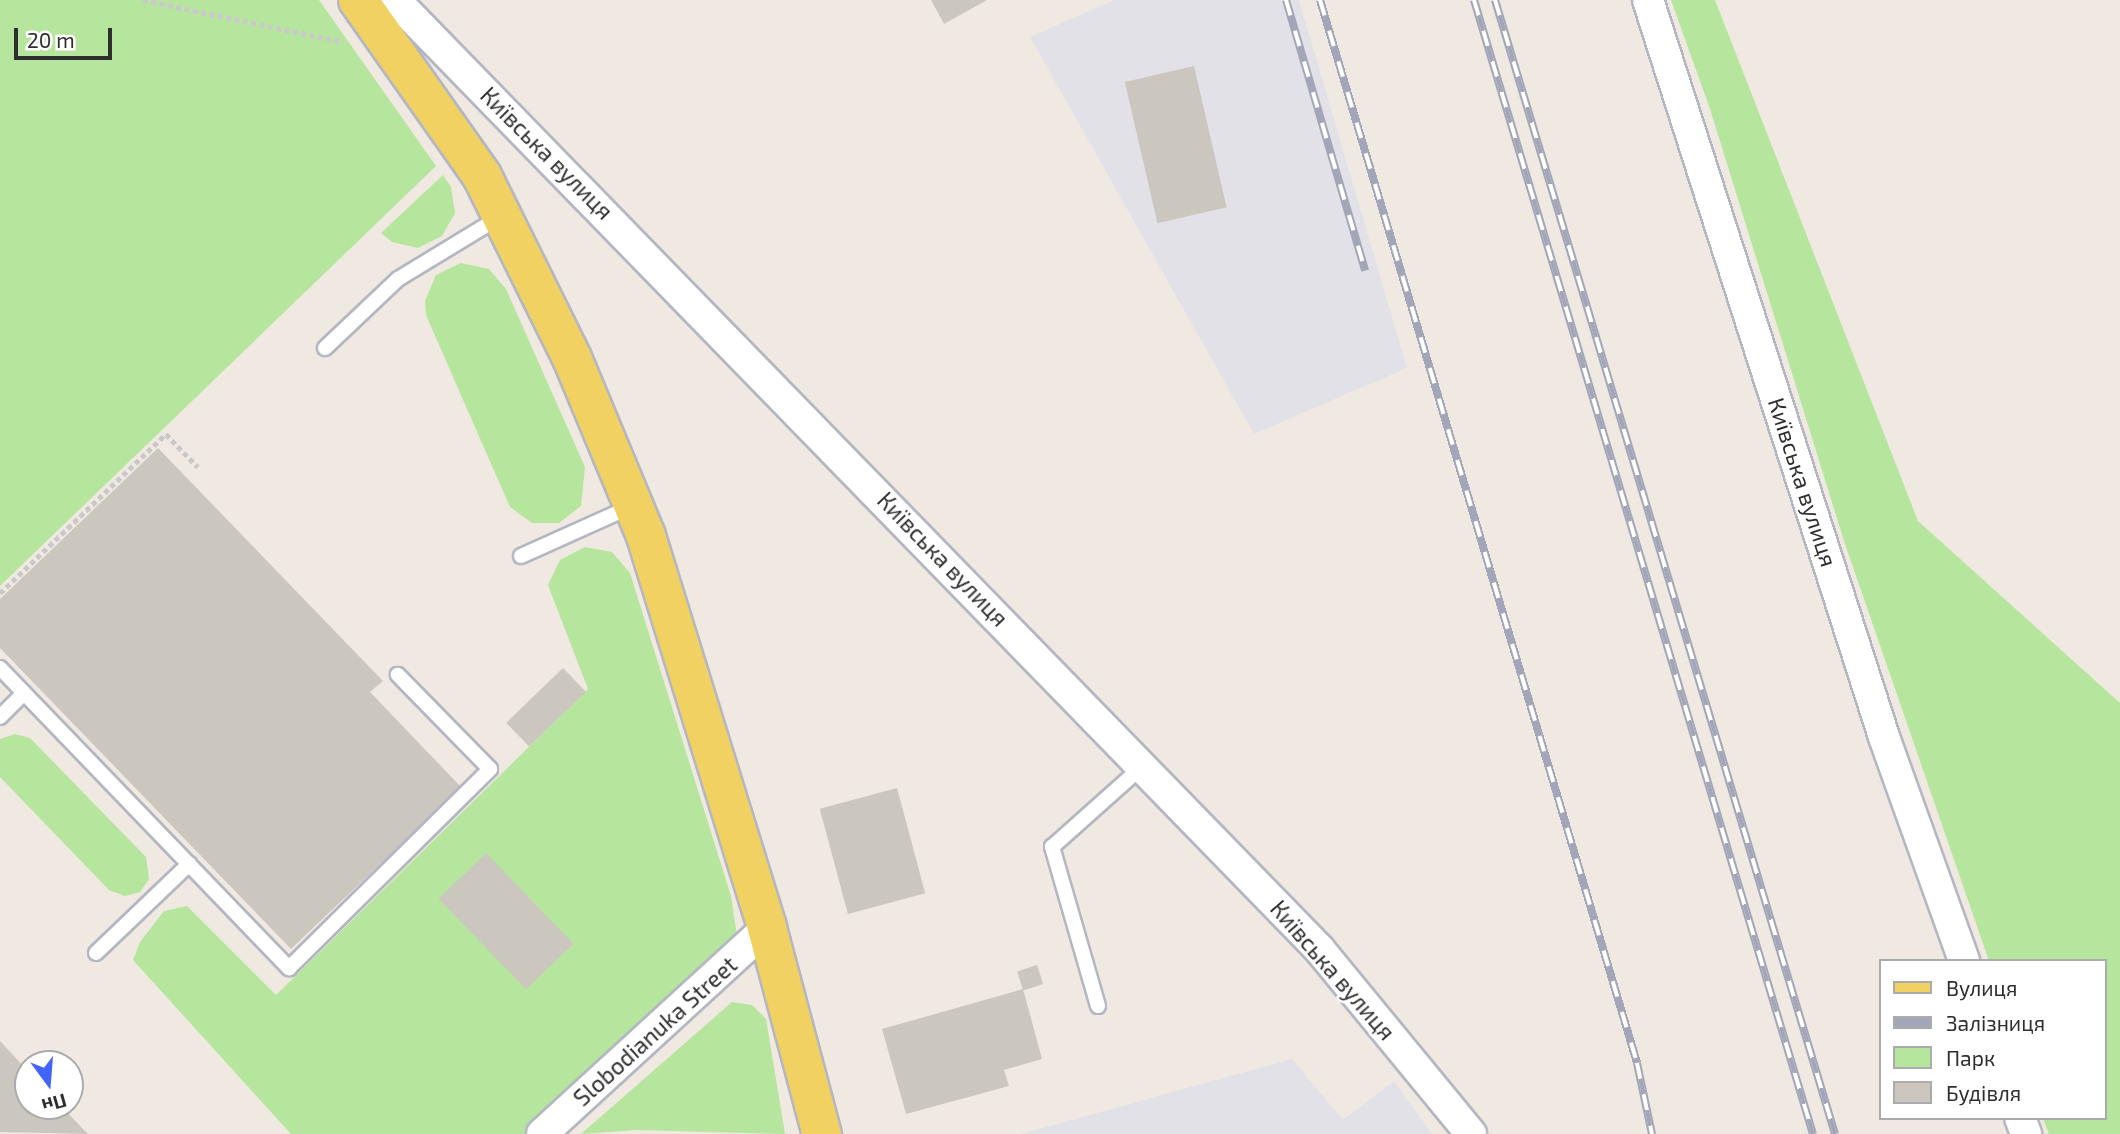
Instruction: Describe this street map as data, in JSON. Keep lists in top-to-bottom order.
{
  "streets": {
    "street": ["Київська вулиця", "Slobodianuka Street"]
  },
  "legend": [
    "Вулиця",
    "Залізниця",
    "Парк",
    "Будівля"
  ],
  "scale_bar": "20 m",
  "north": "bottom"
}
